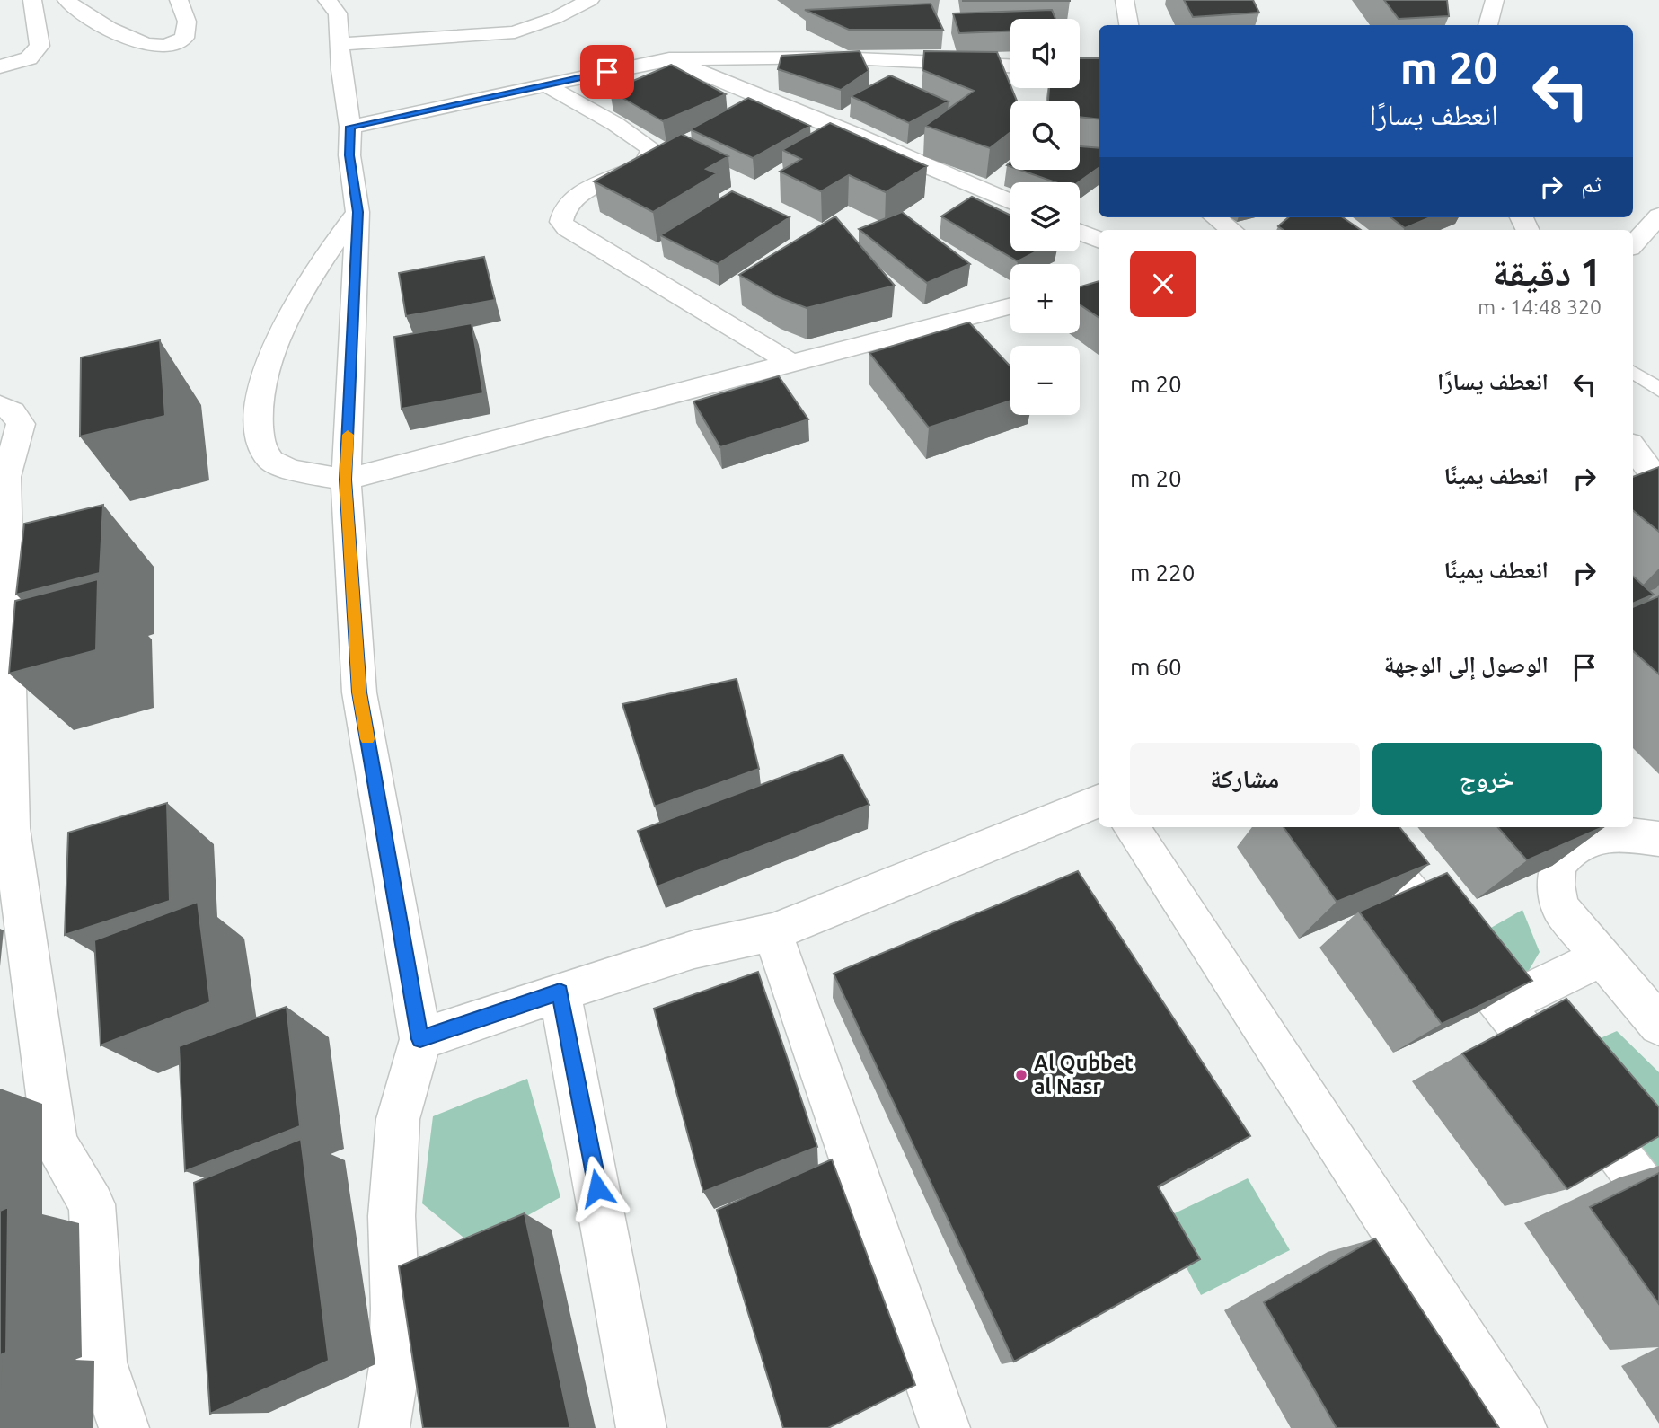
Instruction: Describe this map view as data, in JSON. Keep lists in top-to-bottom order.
{
  "places": ["Al Qubbet al Nasr"],
  "page": {
    "map_buttons": ["+", "−"],
    "turn": ["20 m", "انعطف يسارًا"],
    "then": "ثم",
    "heading": ["1 دقيقة", "320 m · 14:48"],
    "list": [
      {
        "name": "انعطف يسارًا",
        "value": "20 m"
      },
      {
        "name": "انعطف يمينًا",
        "value": "20 m"
      },
      {
        "name": "انعطف يمينًا",
        "value": "220 m"
      },
      {
        "name": "الوصول إلى الوجهة",
        "value": "60 m"
      }
    ],
    "buttons": ["خروج", "مشاركة"]
  }
}
